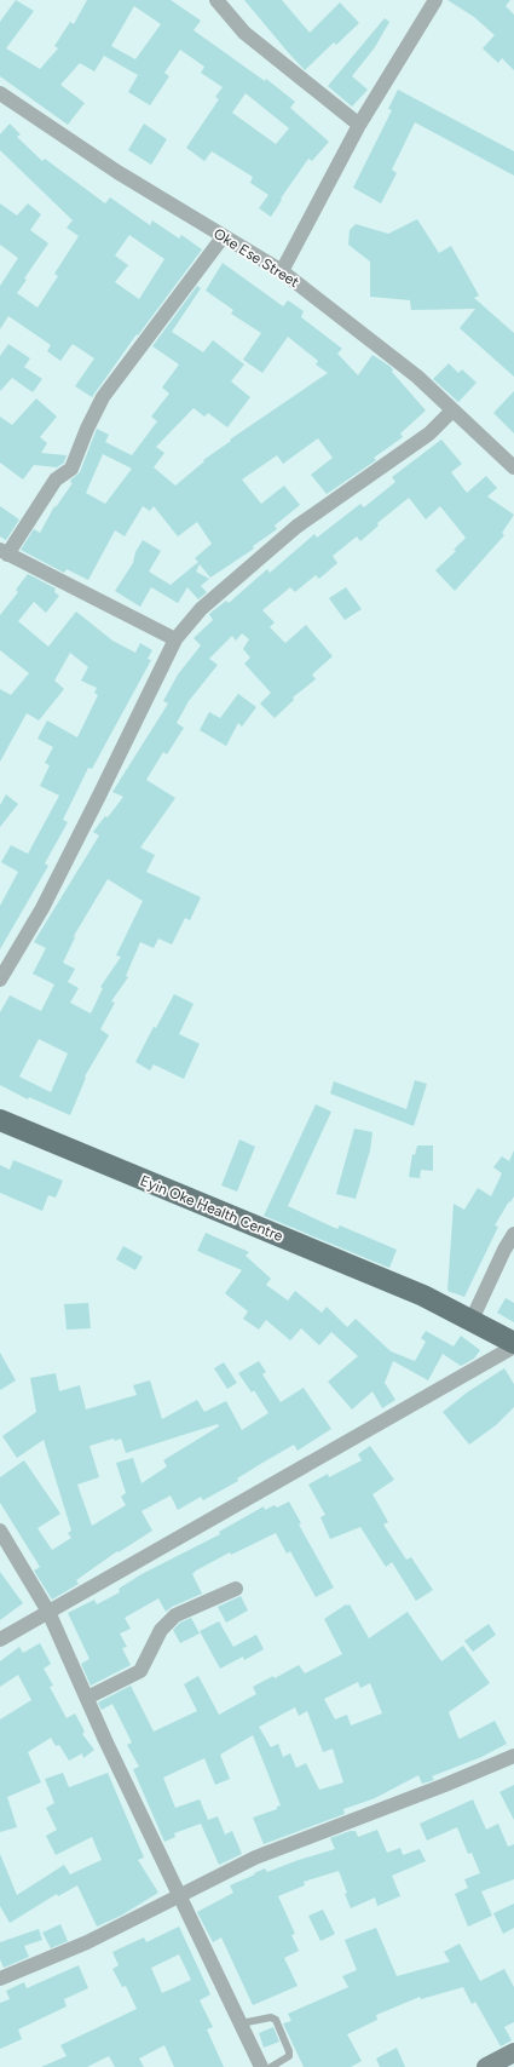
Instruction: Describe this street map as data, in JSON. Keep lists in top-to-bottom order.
{
  "streets": {
    "main road": ["Eyin Oke Health Centre"],
    "street": ["Oke Ese Street"]
  }
}
